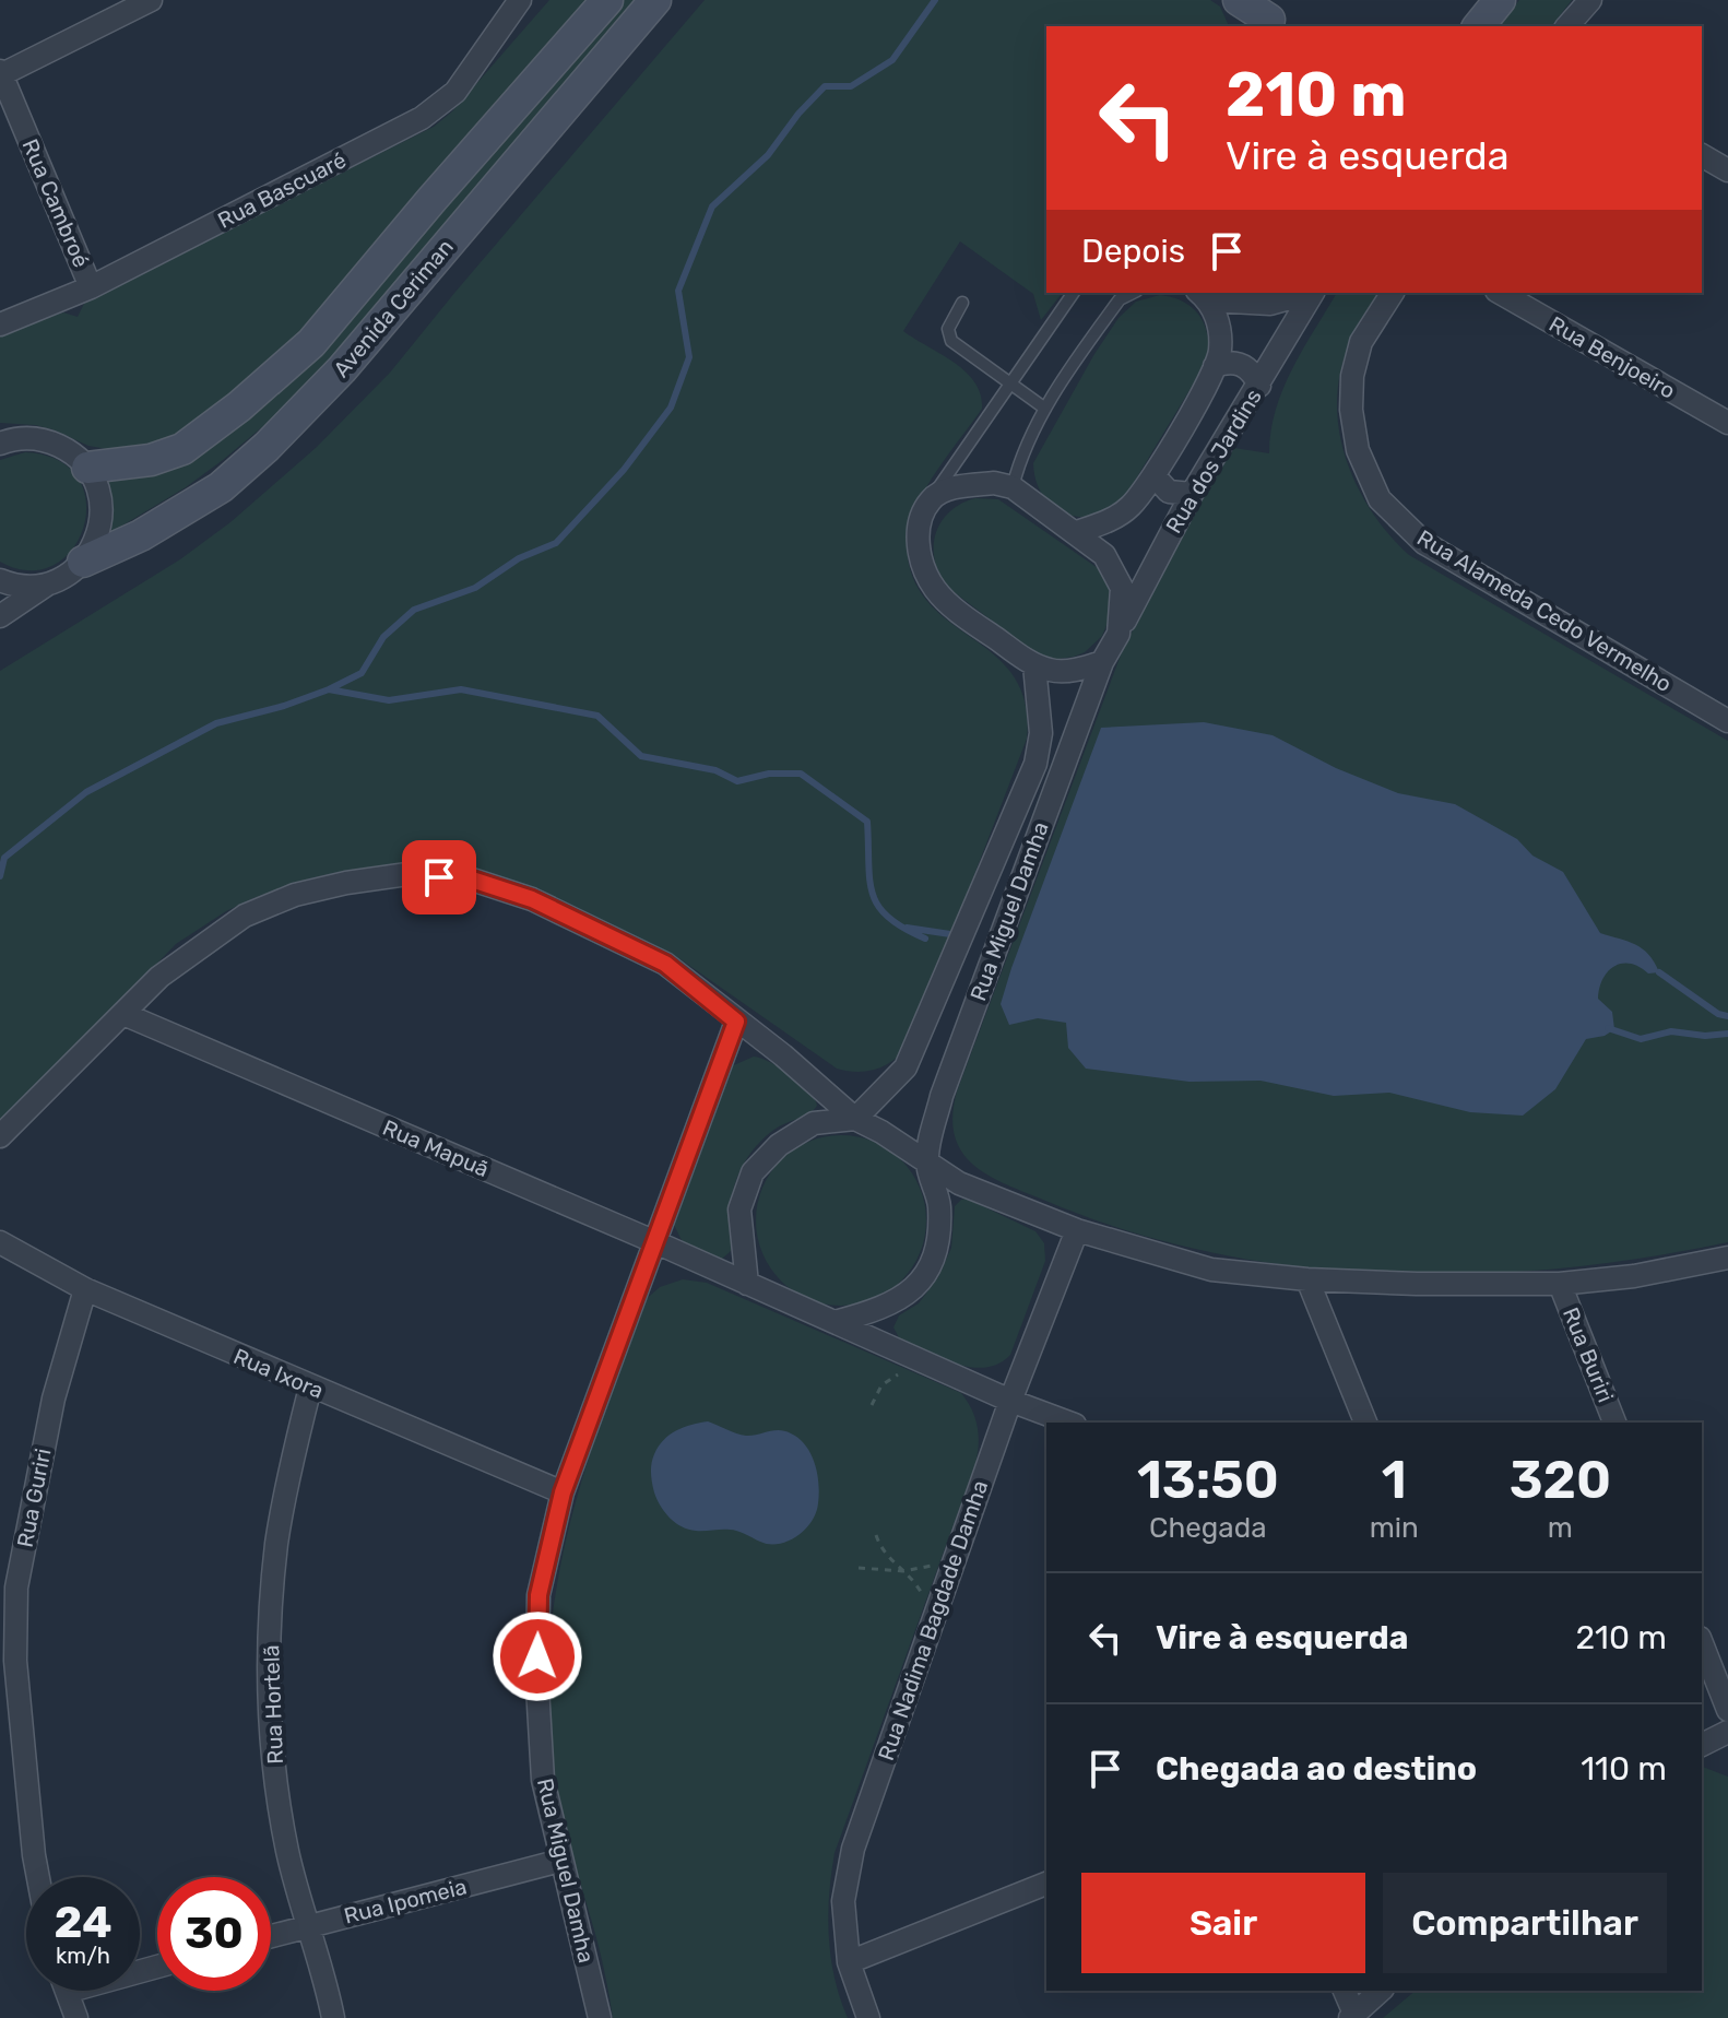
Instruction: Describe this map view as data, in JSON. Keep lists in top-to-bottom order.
{
  "streets": {
    "street": [
      "Rua Bascuaré",
      "Rua Cambroé",
      "Avenida Ceriman",
      "Rua Benjoeiro",
      "Rua dos Jardins",
      "Rua Alameda Cedo Vermelho",
      "Rua Miguel Damha",
      "Rua Mapuã",
      "Rua Buriri",
      "Rua Ixora",
      "Rua Guriri",
      "Rua Nadima Bagdade Damha",
      "Rua Hortelã",
      "Rua Ipomeia"
    ]
  },
  "crossings": [
    ["Rua Bascuaré", "Rua Cambroé"],
    ["Rua dos Jardins", "Rua Miguel Damha"],
    ["Rua Miguel Damha", "Rua Mapuã"],
    ["Rua Miguel Damha", "Rua Ixora"],
    ["Rua Miguel Damha", "Rua Ipomeia"],
    ["Rua Ixora", "Rua Guriri"],
    ["Rua Ixora", "Rua Hortelã"],
    ["Rua Hortelã", "Rua Ipomeia"]
  ],
  "page": {
    "turn": ["210 m", "Vire à esquerda"],
    "then": "Depois",
    "eta": [
      "13:50",
      "Chegada",
      "1",
      "min",
      "320",
      "m"
    ],
    "list": [
      {
        "name": "Vire à esquerda",
        "value": "210 m"
      },
      {
        "name": "Chegada ao destino",
        "value": "110 m"
      }
    ],
    "buttons": ["Sair", "Compartilhar"],
    "speed": "24 km/h",
    "limit": "30"
  }
}
